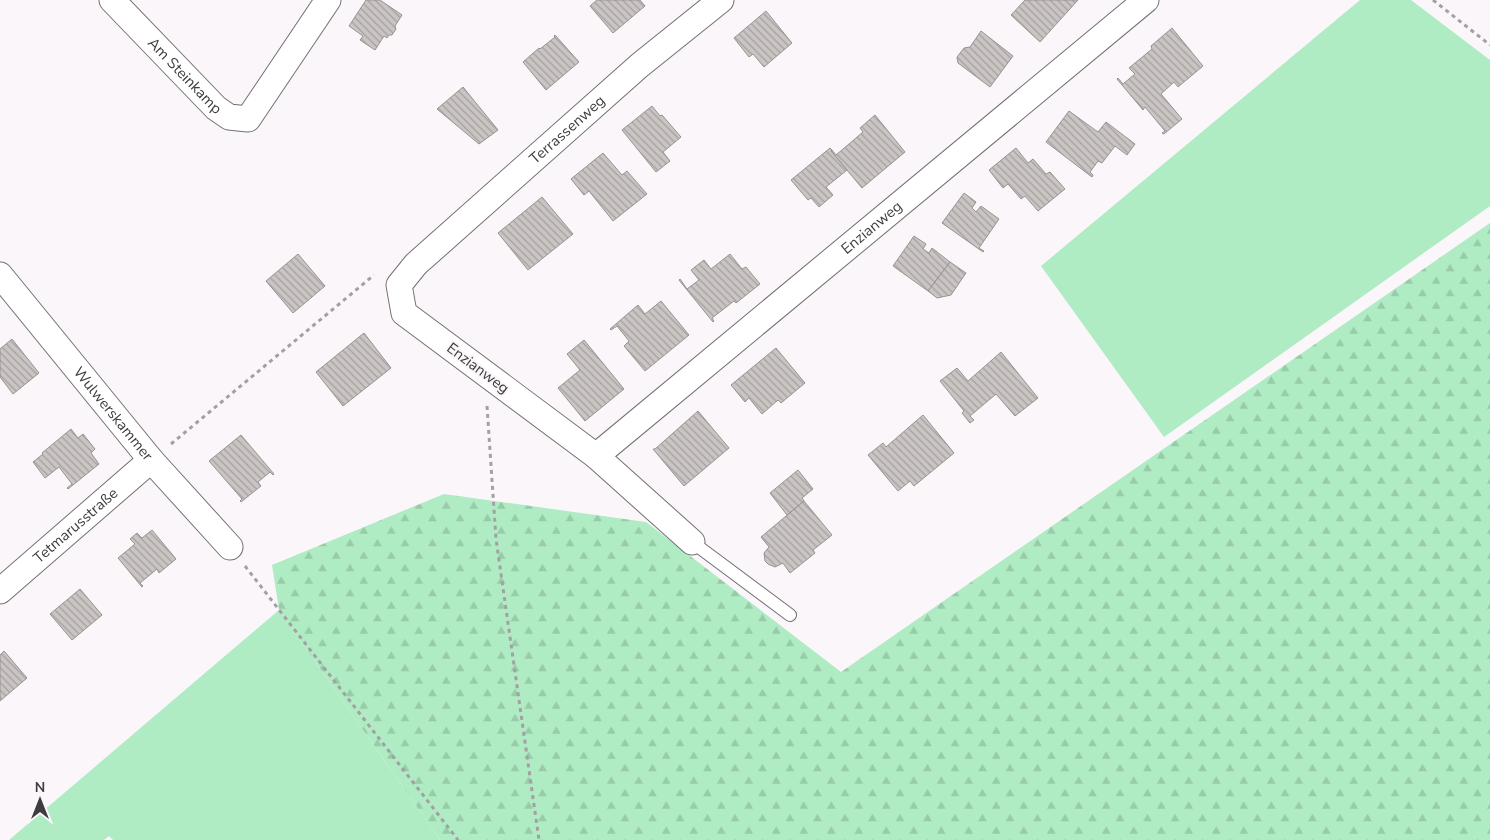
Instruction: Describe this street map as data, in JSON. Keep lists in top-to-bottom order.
{
  "streets": {
    "street": [
      "Am Steinkamp",
      "Terrassenweg",
      "Enzianweg",
      "Wulwerskammer",
      "Tetmarusstraße"
    ]
  },
  "crossings": [
    ["Terrassenweg", "Enzianweg"],
    ["Wulwerskammer", "Tetmarusstraße"]
  ],
  "north": "top"
}
